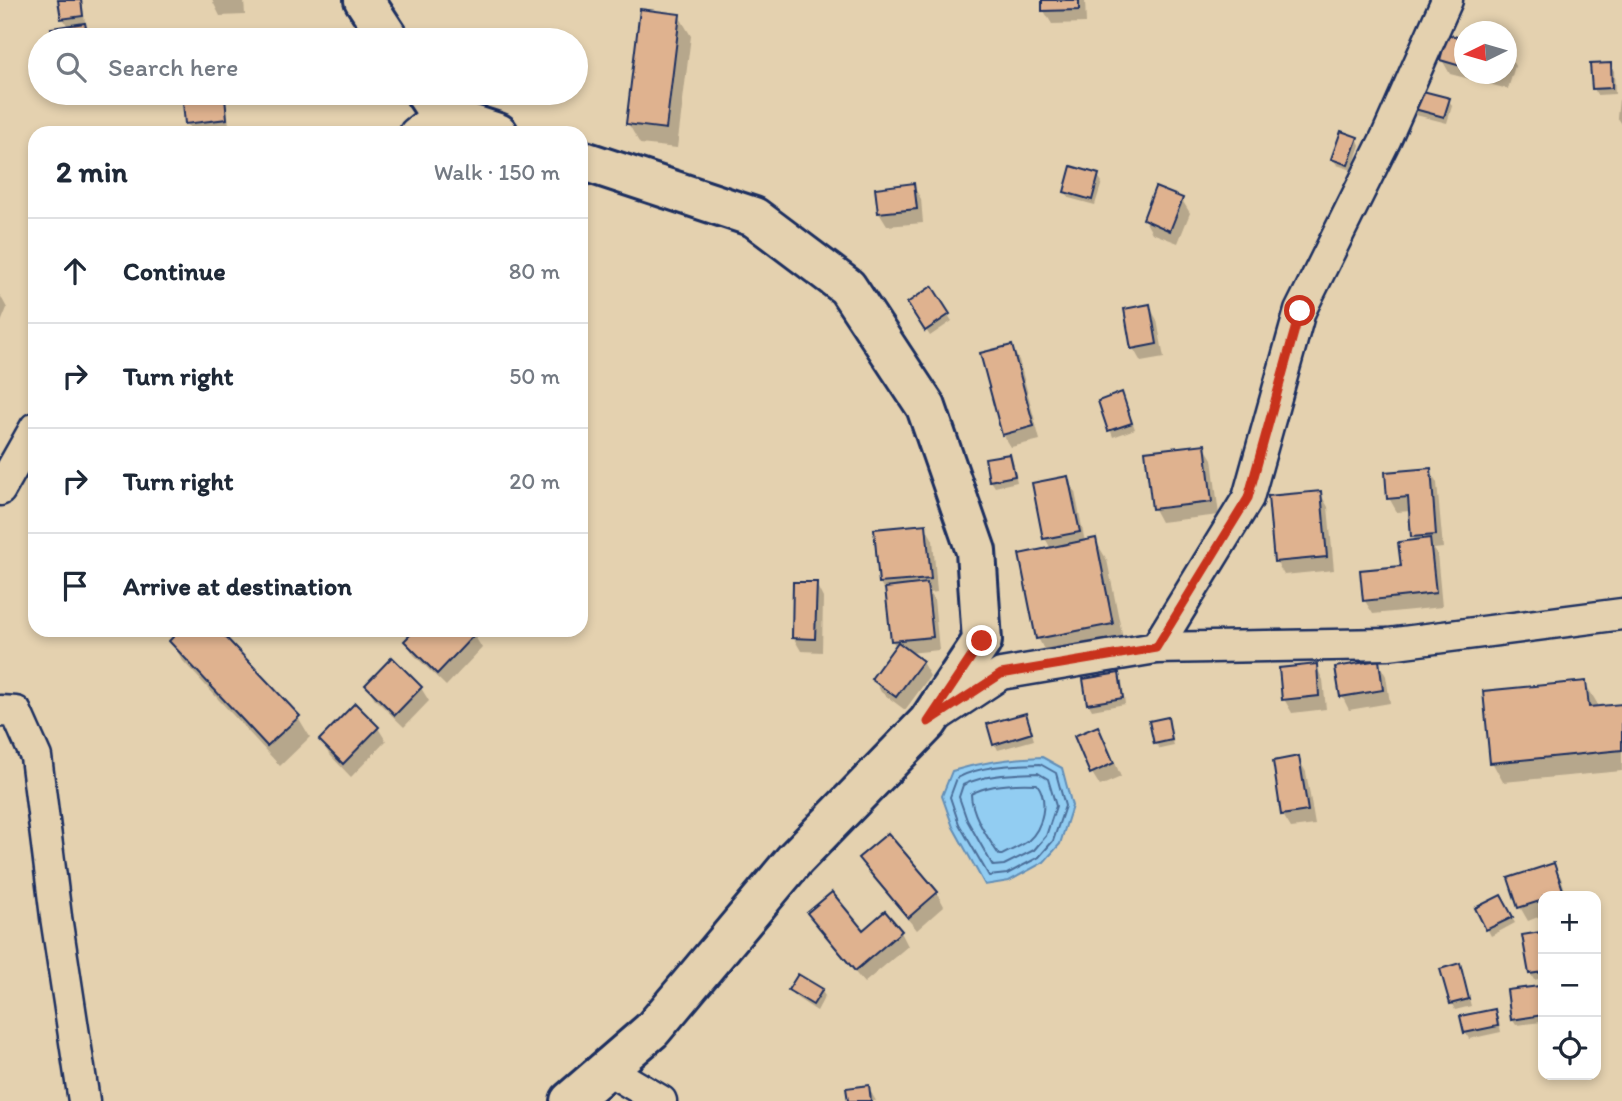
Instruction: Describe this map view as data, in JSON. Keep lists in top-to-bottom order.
{
  "north": "left",
  "page": {
    "search": "Search here",
    "heading": ["2 min", "Walk · 150 m"],
    "list": [
      ["Continue", "80 m"],
      ["Turn right", "50 m"],
      ["Turn right", "20 m"],
      "Arrive at destination"
    ],
    "map_buttons": ["+", "−"]
  }
}
